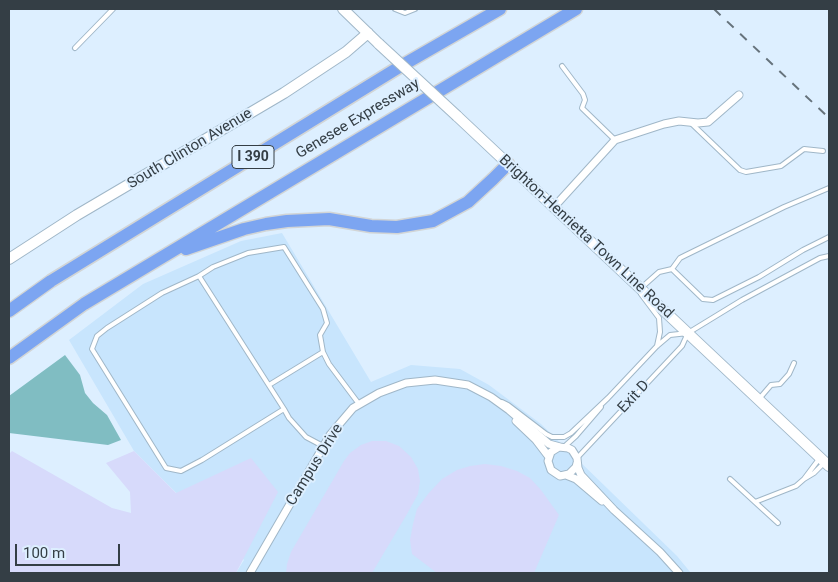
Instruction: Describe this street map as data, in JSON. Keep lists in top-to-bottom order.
{
  "streets": {
    "highway": ["Genesee Expressway", "I 390"],
    "street": ["South Clinton Avenue", "Brighton-Henrietta Town Line Road", "Campus Drive"],
    "lane": ["Exit D"]
  },
  "crossings": [
    ["South Clinton Avenue", "Brighton-Henrietta Town Line Road"],
    ["Brighton-Henrietta Town Line Road", "Exit D"],
    ["Exit D", "Campus Drive"]
  ],
  "scale_bar": "100 m"
}
